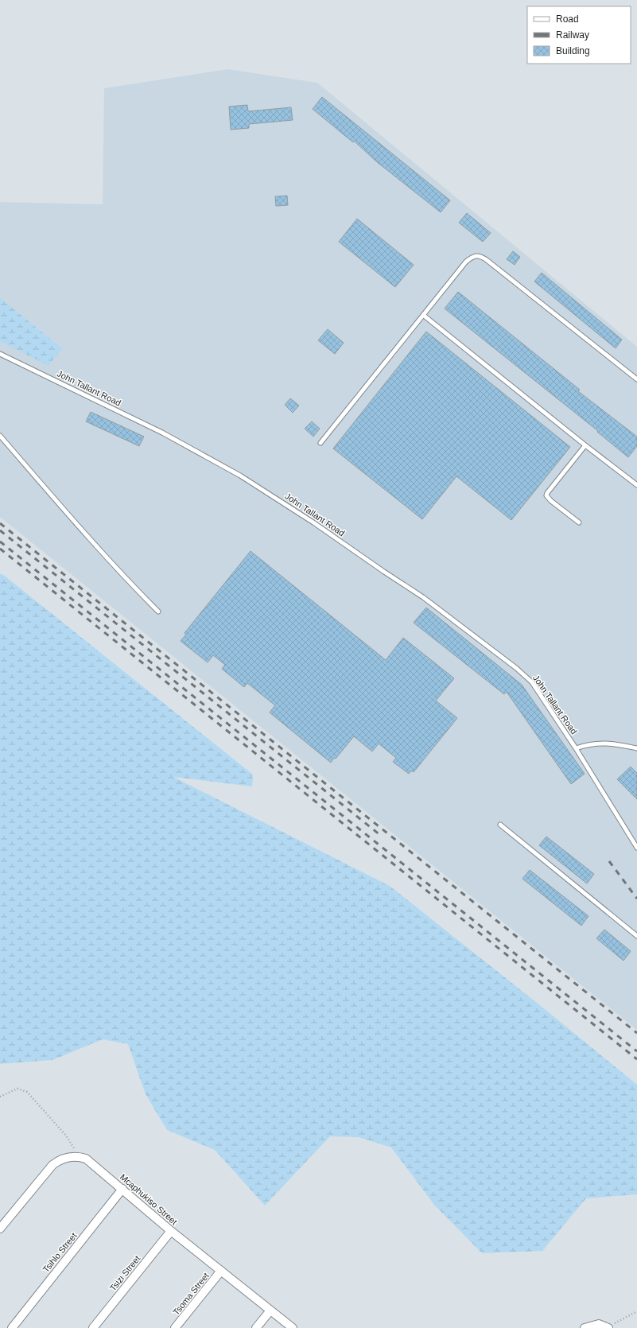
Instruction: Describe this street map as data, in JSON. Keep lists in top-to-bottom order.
{
  "streets": {
    "street": [
      "Mcaphukiso Street",
      "Tsihlo Street",
      "Tsizi Street",
      "Tsoma Street"
    ],
    "lane": ["John Tallant Road"]
  },
  "crossings": [
    ["Mcaphukiso Street", "Tsihlo Street"],
    ["Mcaphukiso Street", "Tsizi Street"],
    ["Mcaphukiso Street", "Tsoma Street"]
  ],
  "legend": ["Road", "Railway", "Building"]
}
